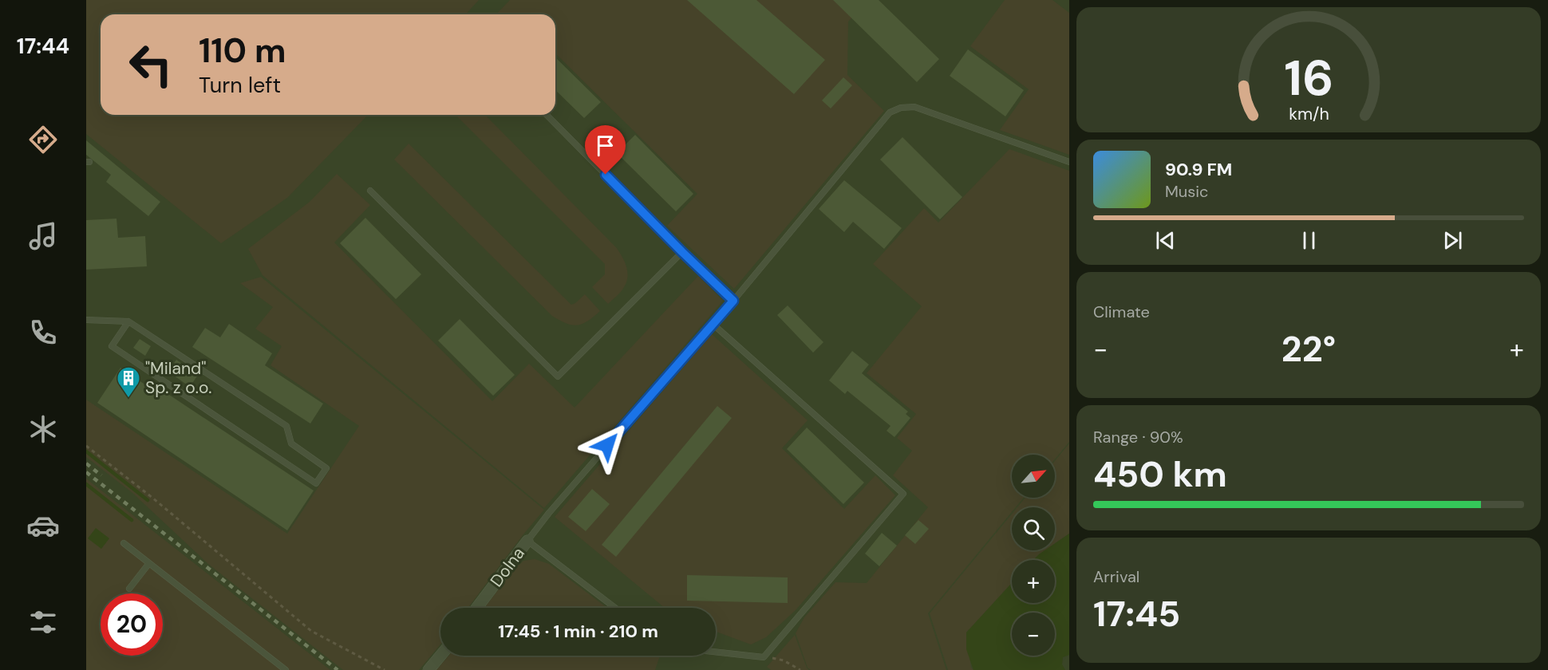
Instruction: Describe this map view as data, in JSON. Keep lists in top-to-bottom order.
{
  "streets": {
    "street": ["Dolna"]
  },
  "places": {
    "building": ["\"Miland\" Sp. z o.o."]
  },
  "north": "top right",
  "page": {
    "tabs": "17:44",
    "turn": ["110 m", "Turn left"],
    "song": ["90.9 FM", "Music"],
    "tile": [
      "Climate",
      ["Range · 90%", "450 km"],
      ["Arrival", "17:45"]
    ],
    "heat": ["−", "22°", "+"],
    "map_buttons": ["+", "−"],
    "limit": "20",
    "trip": "17:45 · 1 min · 210 m",
    "gauge": ["16", "km/h"]
  }
}
